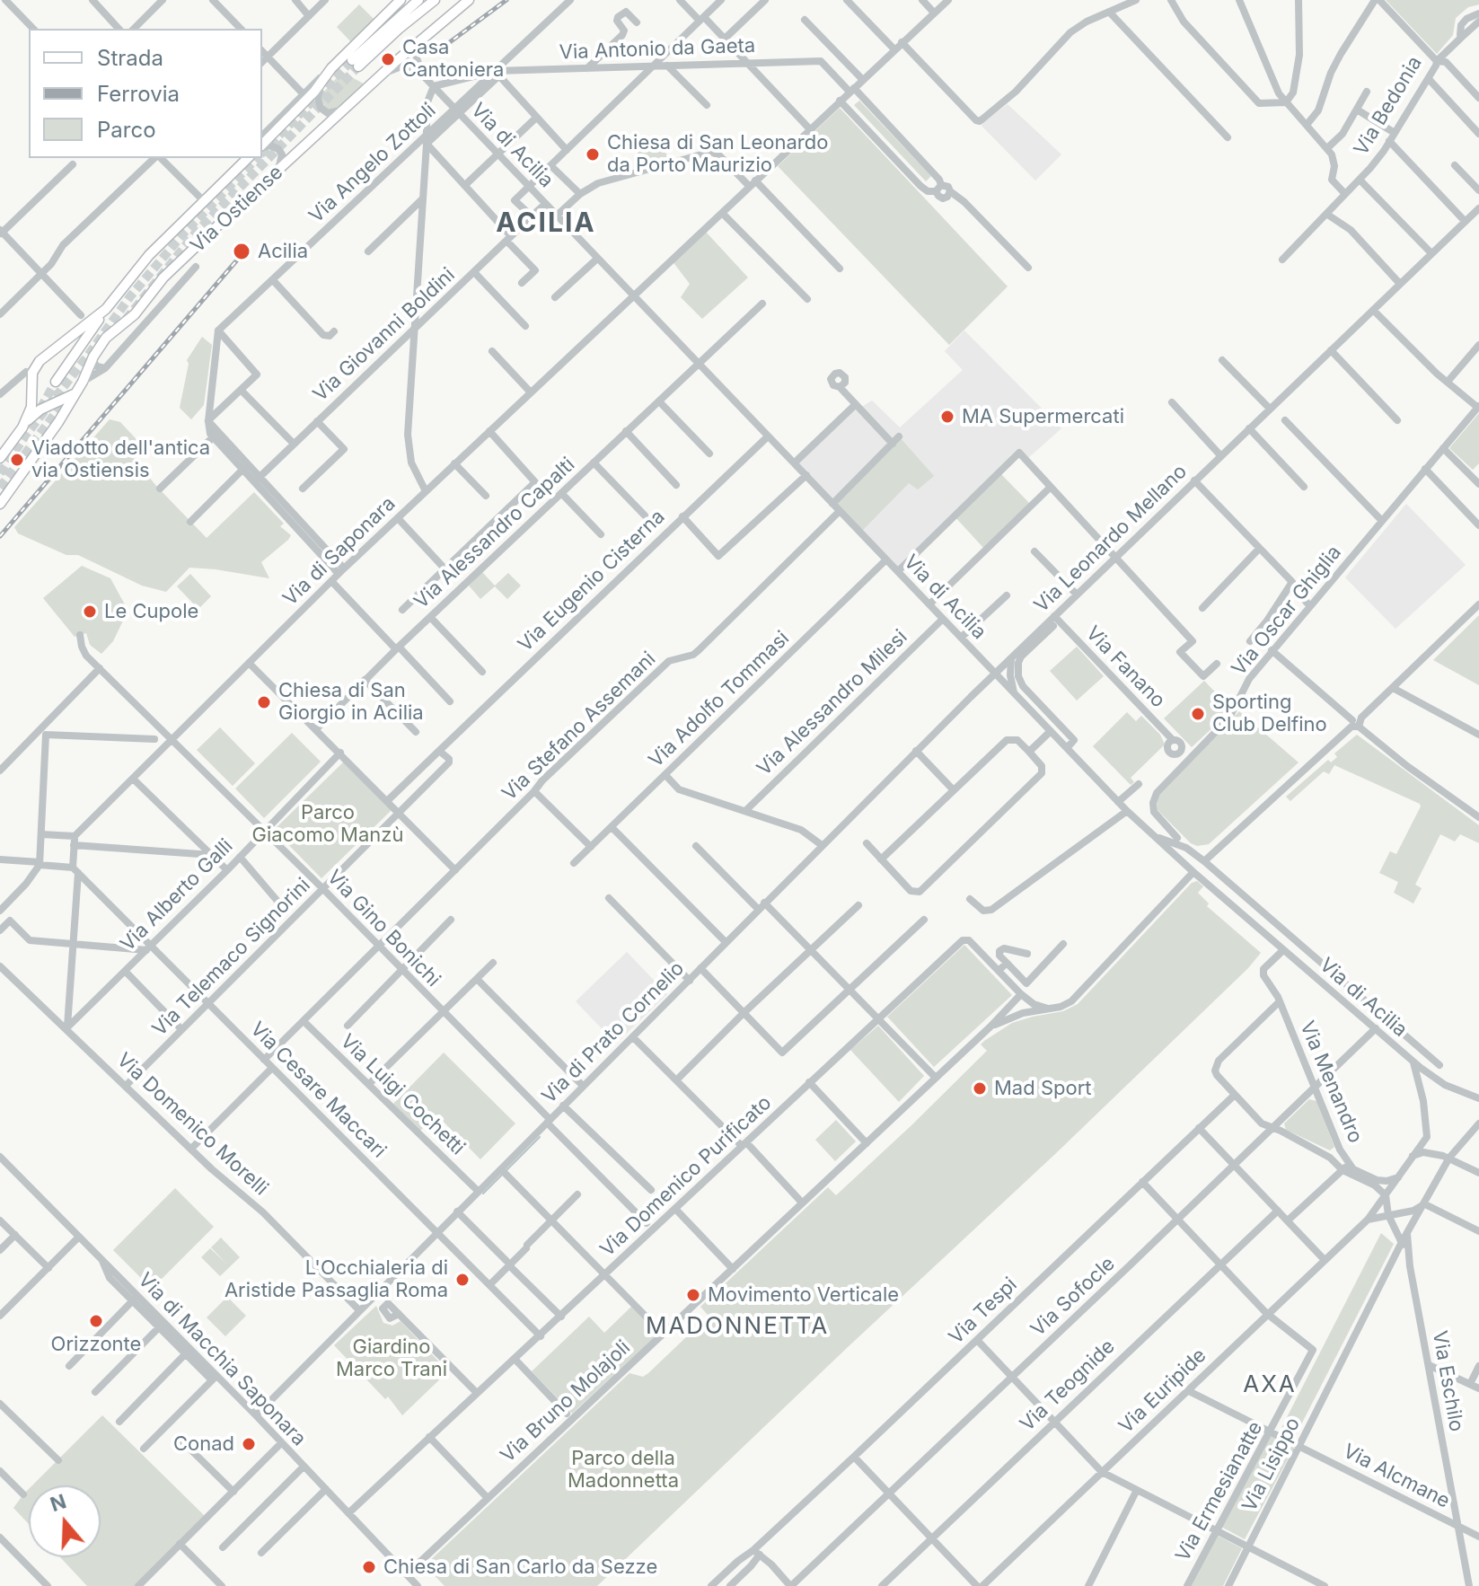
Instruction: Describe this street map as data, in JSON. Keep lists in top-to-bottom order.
{
  "streets": {
    "main road": ["Via Ostiense"],
    "street": [
      "Via Antonio da Gaeta",
      "Via Bedonia",
      "Via di Acilia",
      "Via Angelo Zottoli",
      "Via Giovanni Boldini",
      "Via Alessandro Capalti",
      "Via Leonardo Mellano",
      "Via di Saponara",
      "Via Eugenio Cisterna",
      "Via Oscar Ghiglia",
      "Via Fanano",
      "Via Adolfo Tommasi",
      "Via Alessandro Milesi",
      "Via Stefano Assemani",
      "Via Alberto Galli",
      "Via Gino Bonichi",
      "Via Telemaco Signorini",
      "Via di Prato Cornelio",
      "Via Menandro",
      "Via Cesare Maccari",
      "Via Luigi Cochetti",
      "Via Domenico Morelli",
      "Via Domenico Purificato",
      "Via Sofocle",
      "Via Tespi",
      "Via di Macchia Saponara",
      "Via Eschilo",
      "Via Teognide",
      "Via Euripide",
      "Via Bruno Molajoli",
      "Via Lisippo",
      "Via Alcmane",
      "Via Ermesianatte"
    ]
  },
  "crossings": [
    ["Via Antonio da Gaeta", "Via di Acilia"],
    ["Via Antonio da Gaeta", "Via Angelo Zottoli"],
    ["Via Antonio da Gaeta", "Via di Saponara"],
    ["Via di Acilia", "Via Angelo Zottoli"],
    ["Via di Acilia", "Via Giovanni Boldini"],
    ["Via di Acilia", "Via Alessandro Capalti"],
    ["Via di Acilia", "Via Leonardo Mellano"],
    ["Via di Acilia", "Via di Saponara"],
    ["Via di Acilia", "Via Eugenio Cisterna"],
    ["Via di Acilia", "Via Adolfo Tommasi"],
    ["Via di Acilia", "Via Alessandro Milesi"],
    ["Via di Acilia", "Via Stefano Assemani"],
    ["Via di Acilia", "Via di Prato Cornelio"],
    ["Via di Acilia", "Via Menandro"],
    ["Via di Acilia", "Via Sofocle"],
    ["Via di Acilia", "Via Euripide"],
    ["Via Leonardo Mellano", "Via Fanano"],
    ["Via Leonardo Mellano", "Via di Prato Cornelio"],
    ["Via di Saponara", "Via Gino Bonichi"],
    ["Via Eugenio Cisterna", "Via Telemaco Signorini"],
    ["Via Stefano Assemani", "Via Gino Bonichi"],
    ["Via Alberto Galli", "Via Gino Bonichi"],
    ["Via Alberto Galli", "Via Cesare Maccari"],
    ["Via Alberto Galli", "Via Domenico Morelli"],
    ["Via Gino Bonichi", "Via Telemaco Signorini"],
    ["Via Gino Bonichi", "Via di Prato Cornelio"],
    ["Via Telemaco Signorini", "Via Cesare Maccari"],
    ["Via Telemaco Signorini", "Via Domenico Morelli"],
    ["Via di Prato Cornelio", "Via Cesare Maccari"],
    ["Via di Prato Cornelio", "Via Luigi Cochetti"],
    ["Via di Prato Cornelio", "Via Domenico Morelli"],
    ["Via di Prato Cornelio", "Via di Macchia Saponara"],
    ["Via Menandro", "Via Sofocle"],
    ["Via Menandro", "Via Euripide"],
    ["Via Cesare Maccari", "Via Domenico Purificato"],
    ["Via Domenico Purificato", "Via di Macchia Saponara"],
    ["Via Domenico Purificato", "Via Bruno Molajoli"],
    ["Via Sofocle", "Via Euripide"],
    ["Via di Macchia Saponara", "Via Bruno Molajoli"],
    ["Via Eschilo", "Via Alcmane"],
    ["Via Euripide", "Via Alcmane"],
    ["Via Euripide", "Via Ermesianatte"],
    ["Via Lisippo", "Via Alcmane"],
    ["Via Alcmane", "Via Ermesianatte"]
  ],
  "districts": ["ACILIA", "MADONNETTA", "AXA"],
  "parks": ["Parco Giacomo Manzù", "Giardino Marco Trani", "Parco della Madonnetta"],
  "places": [
    "Casa Cantoniera",
    "Chiesa di San Leonardo da Porto Maurizio",
    "Acilia",
    "MA Supermercati",
    "Viadotto dell'antica via Ostiensis",
    "Le Cupole",
    "Chiesa di San Giorgio in Acilia",
    "Sporting Club Delfino",
    "Mad Sport",
    "L'Occhialeria di Aristide Passaglia Roma",
    "Movimento Verticale",
    "Orizzonte",
    "Conad",
    "Chiesa di San Carlo da Sezze"
  ],
  "legend": ["Strada", "Ferrovia", "Parco"],
  "north": "top"
}
